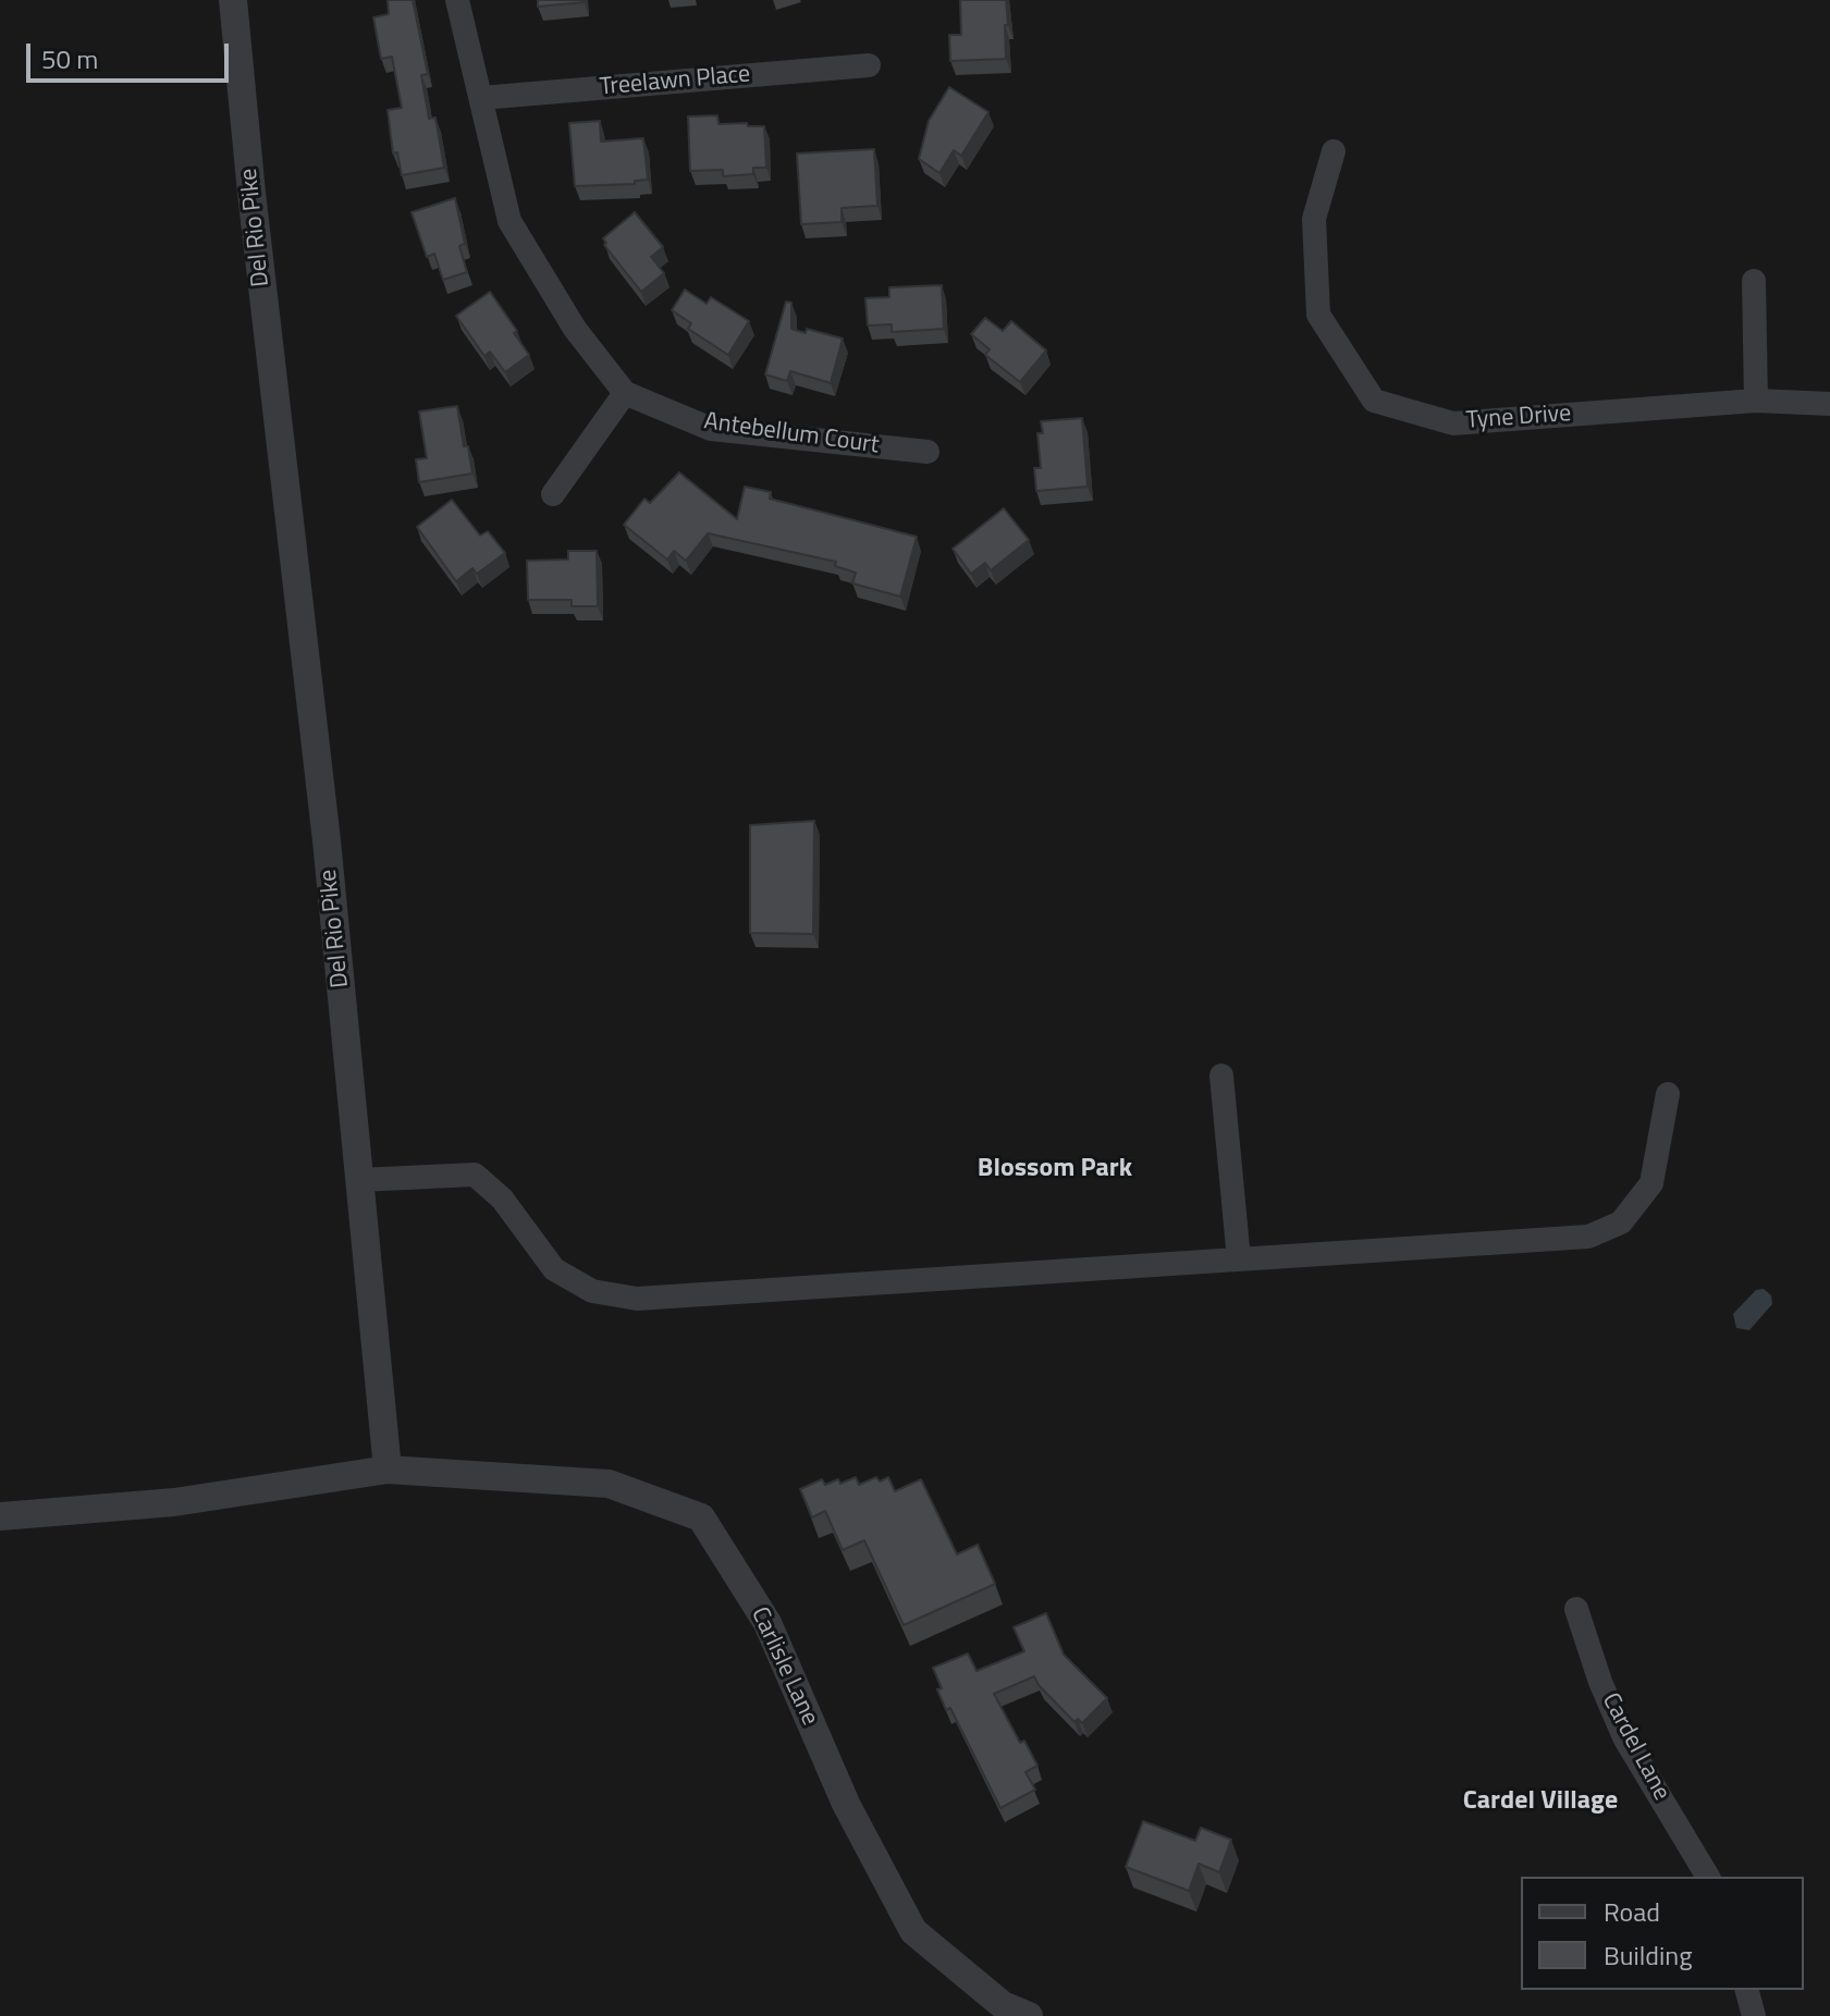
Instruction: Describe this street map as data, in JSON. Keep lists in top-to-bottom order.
{
  "streets": {
    "street": [
      "Treelawn Place",
      "Del Rio Pike",
      "Tyne Drive",
      "Antebellum Court",
      "Carlisle Lane",
      "Cardel Lane"
    ]
  },
  "crossings": [
    ["Treelawn Place", "Antebellum Court"],
    ["Del Rio Pike", "Carlisle Lane"]
  ],
  "districts": ["Blossom Park", "Cardel Village"],
  "legend": ["Road", "Building"],
  "scale_bar": "50 m"
}
